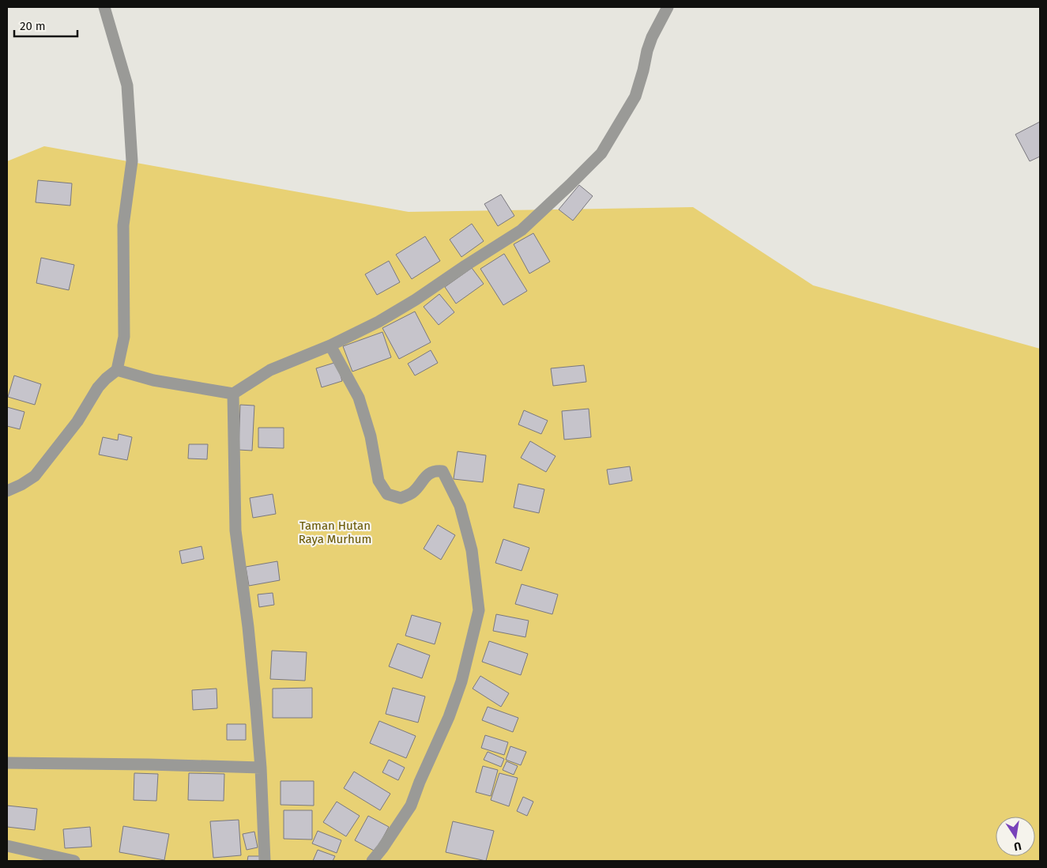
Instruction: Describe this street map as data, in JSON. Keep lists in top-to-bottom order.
{
  "parks": ["Taman Hutan Raya Murhum"],
  "scale_bar": "20 m",
  "north": "bottom"
}
